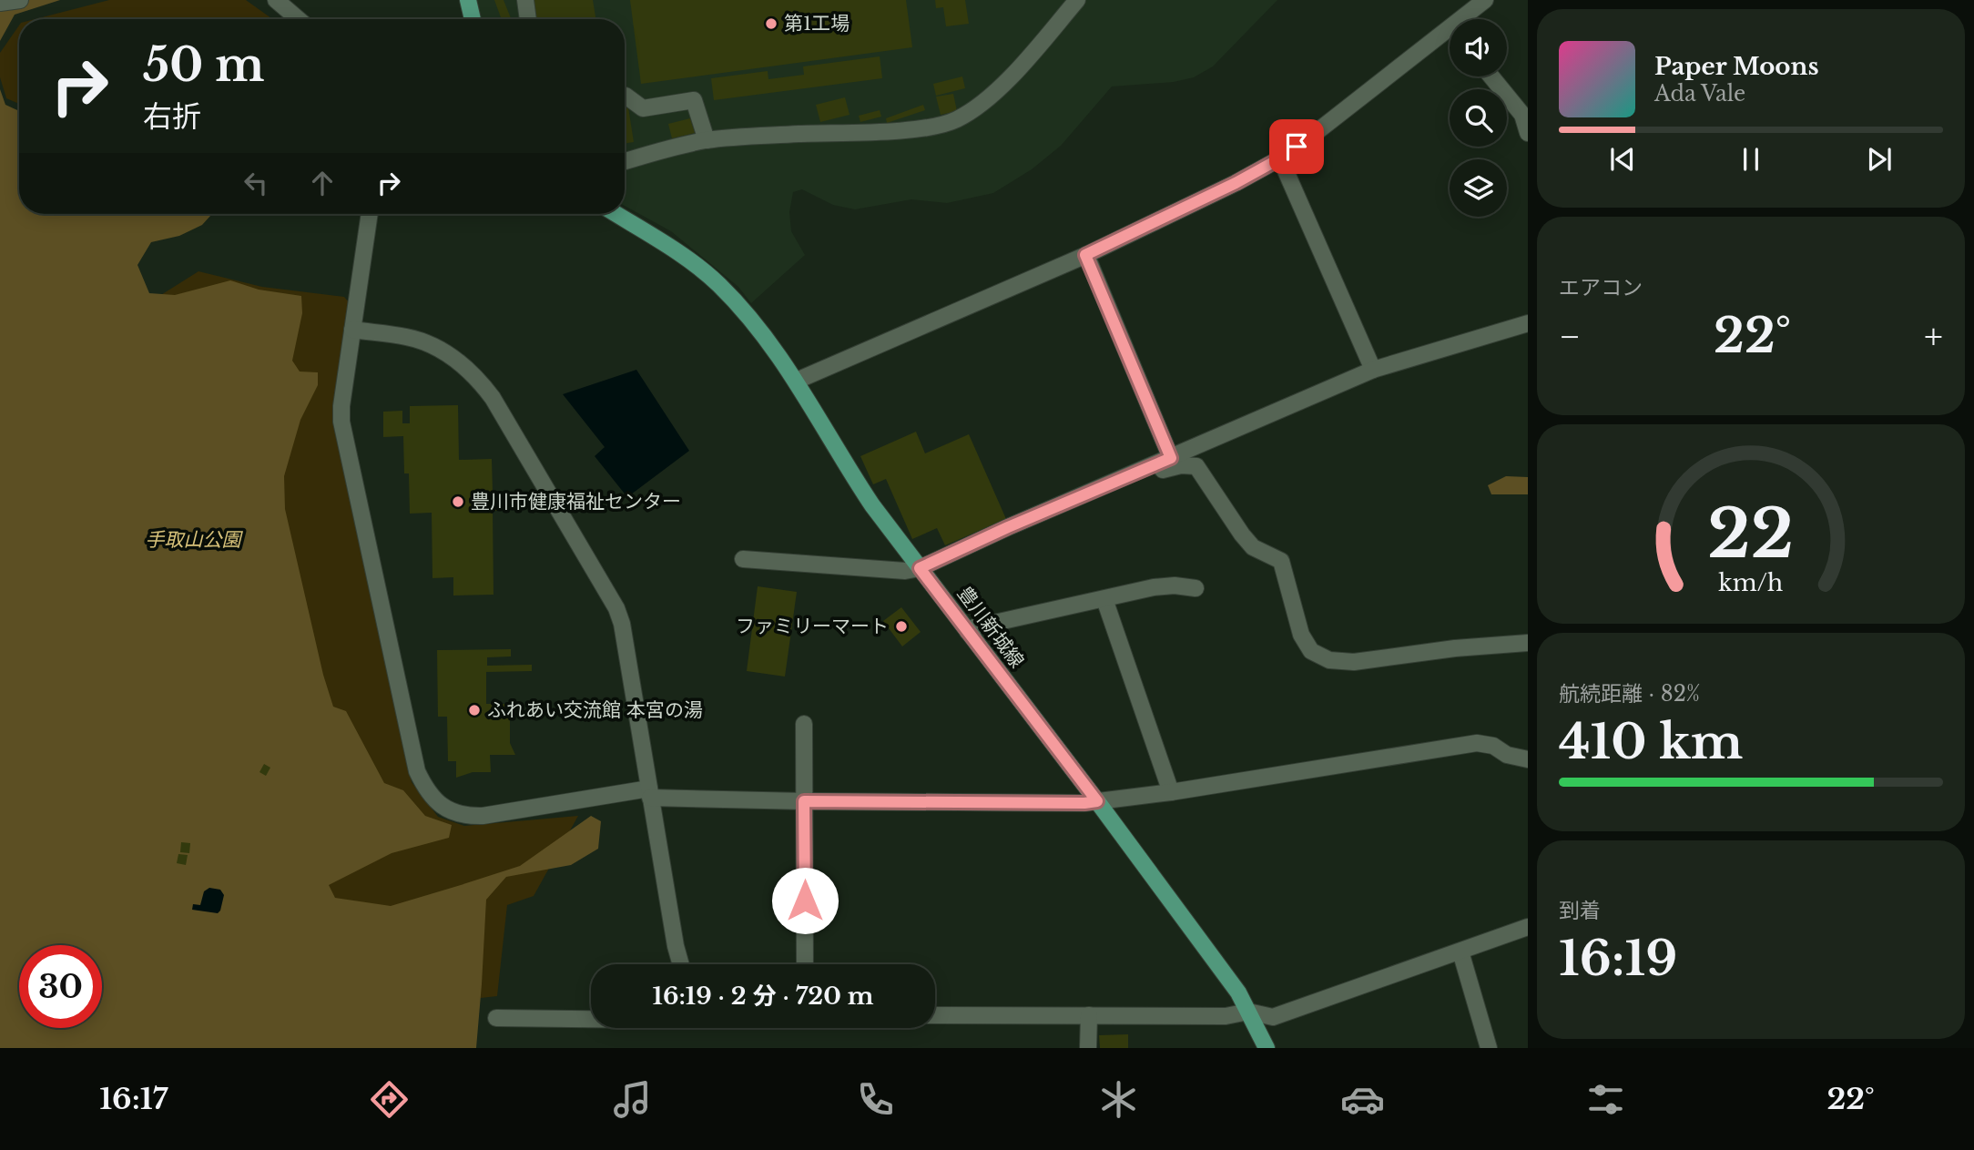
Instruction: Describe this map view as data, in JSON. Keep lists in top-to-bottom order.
{
  "streets": {
    "main road": ["豊川新城線"]
  },
  "parks": ["手取山公園"],
  "places": [
    "第1工場",
    "豊川市健康福祉センター",
    "ファミリーマート",
    "ふれあい交流館 本宮の湯"
  ],
  "page": {
    "turn": ["50 m", "右折"],
    "song": ["Paper Moons", "Ada Vale"],
    "tile": [
      "エアコン",
      ["航続距離 · 82%", "410 km"],
      ["到着", "16:19"]
    ],
    "heat": ["−", "22°", "+"],
    "limit": "30",
    "trip": "16:19 · 2 分 · 720 m",
    "tabs": ["16:17", "22°"],
    "gauge": ["22", "km/h"]
  }
}
